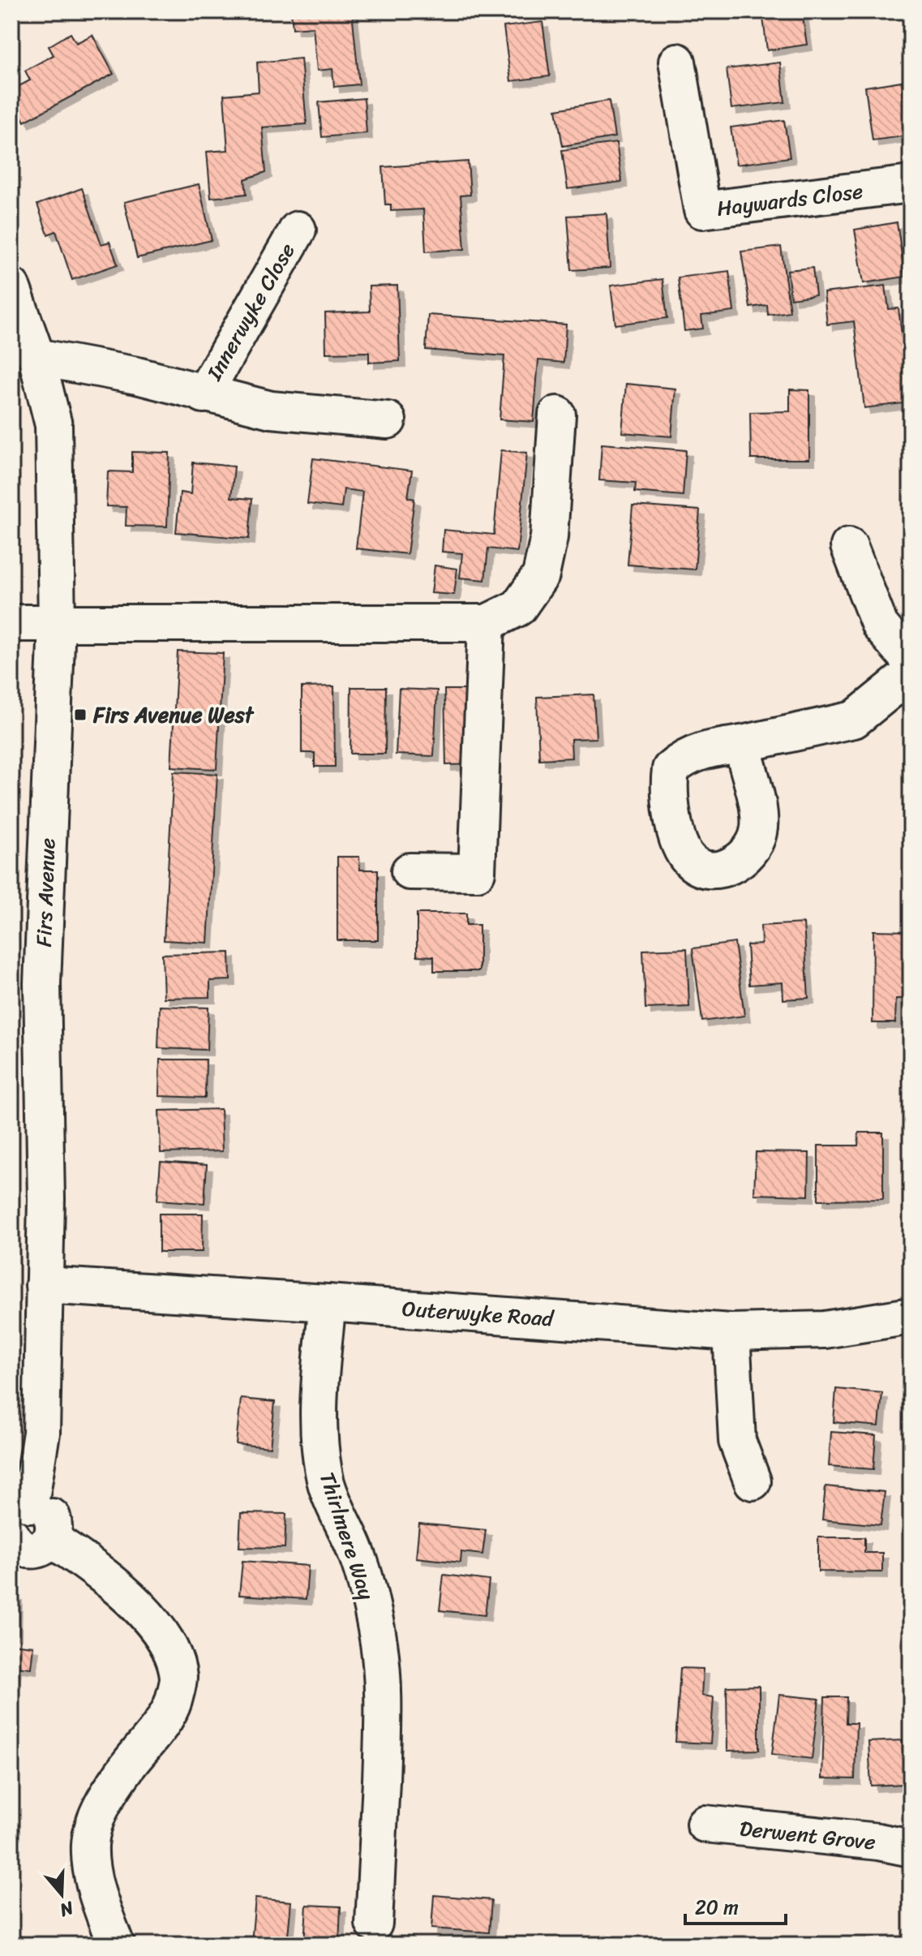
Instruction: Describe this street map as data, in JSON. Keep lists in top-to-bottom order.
{
  "streets": {
    "street": [
      "Haywards Close",
      "Innerwyke Close",
      "Firs Avenue",
      "Outerwyke Road",
      "Thirlmere Way",
      "Derwent Grove"
    ]
  },
  "crossings": [
    ["Innerwyke Close", "Firs Avenue"],
    ["Firs Avenue", "Outerwyke Road"],
    ["Outerwyke Road", "Thirlmere Way"]
  ],
  "places": {
    "transit": ["Firs Avenue West"]
  },
  "scale_bar": "20 m",
  "north": "bottom"
}
